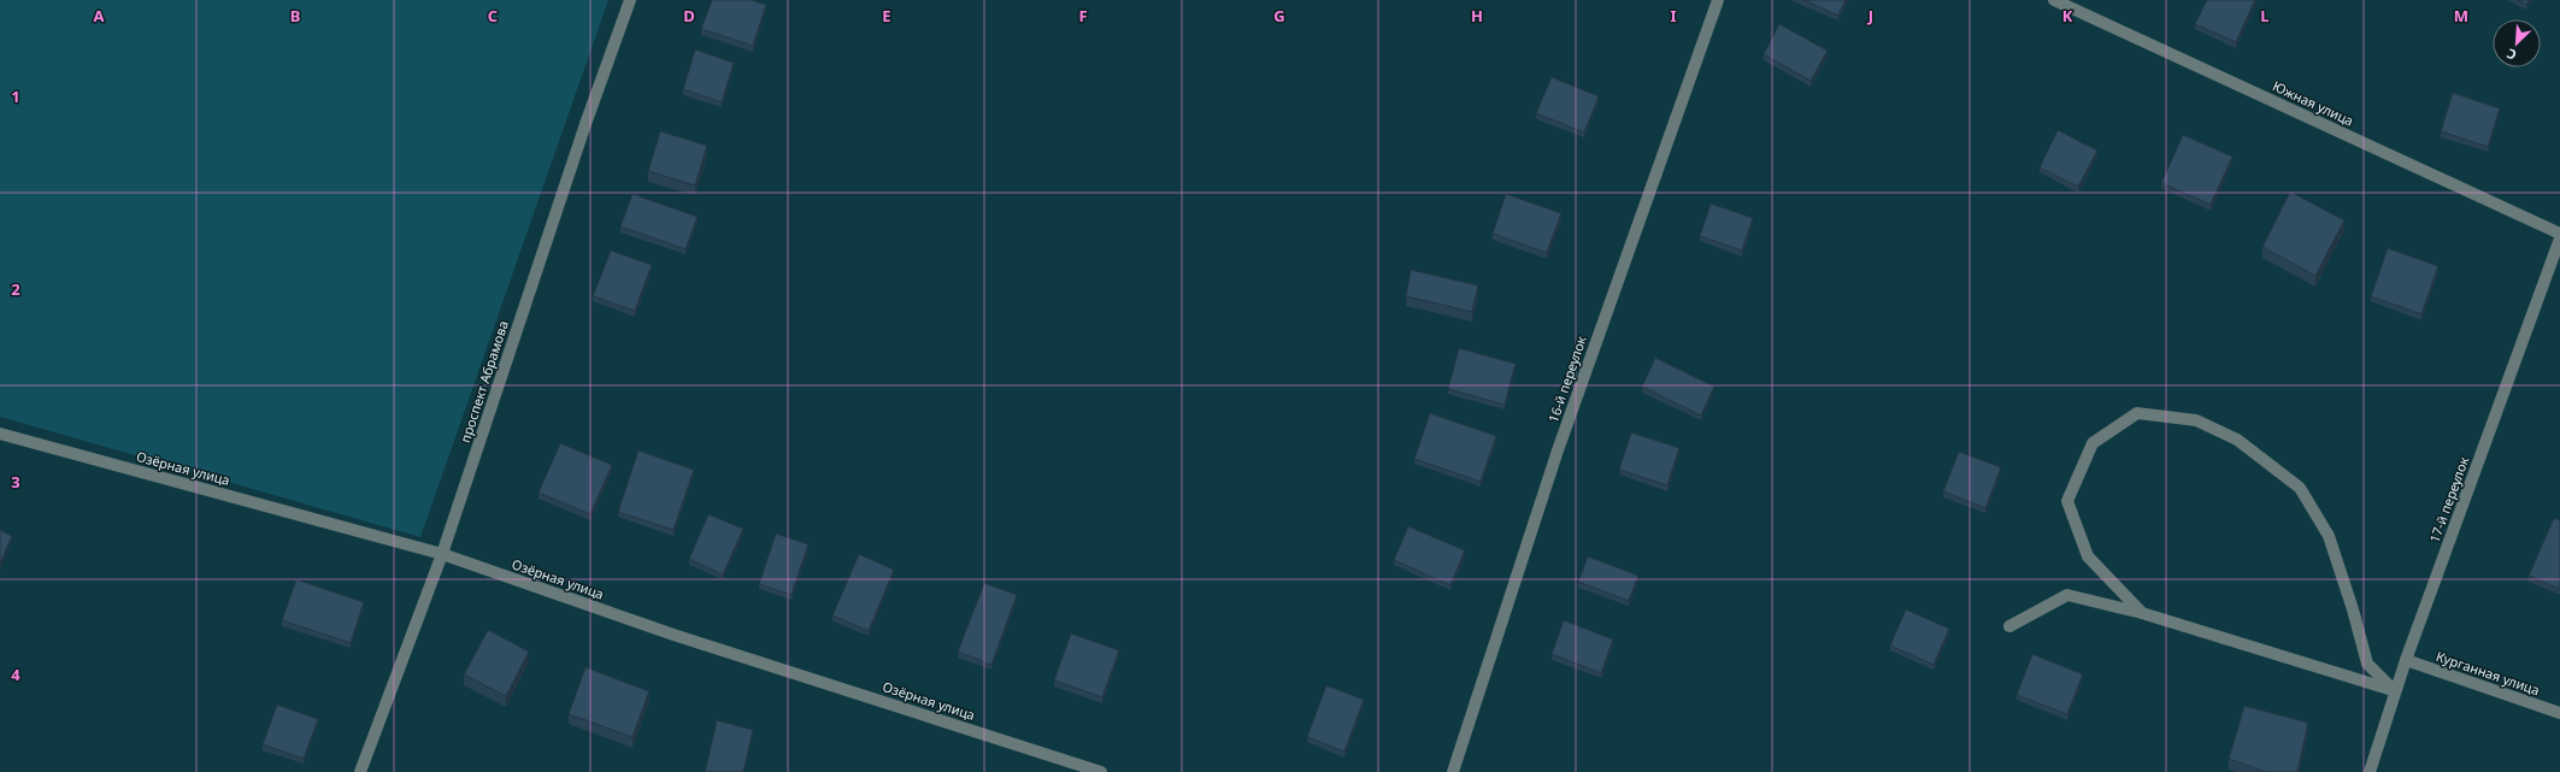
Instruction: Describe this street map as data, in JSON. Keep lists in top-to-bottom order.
{
  "streets": {
    "street": [
      "Южная улица",
      "16-й переулок",
      "проспект Абрамова",
      "Озёрная улица",
      "17-й переулок",
      "Курганная улица"
    ]
  },
  "crossings": [
    ["проспект Абрамова", "Озёрная улица"],
    ["17-й переулок", "Курганная улица"]
  ],
  "north": "bottom left",
  "grid": {
    "columns": [
      "A",
      "B",
      "C",
      "D",
      "E",
      "F",
      "G",
      "H",
      "I",
      "J",
      "K",
      "L",
      "M"
    ],
    "rows": [
      "1",
      "2",
      "3",
      "4"
    ]
  }
}
